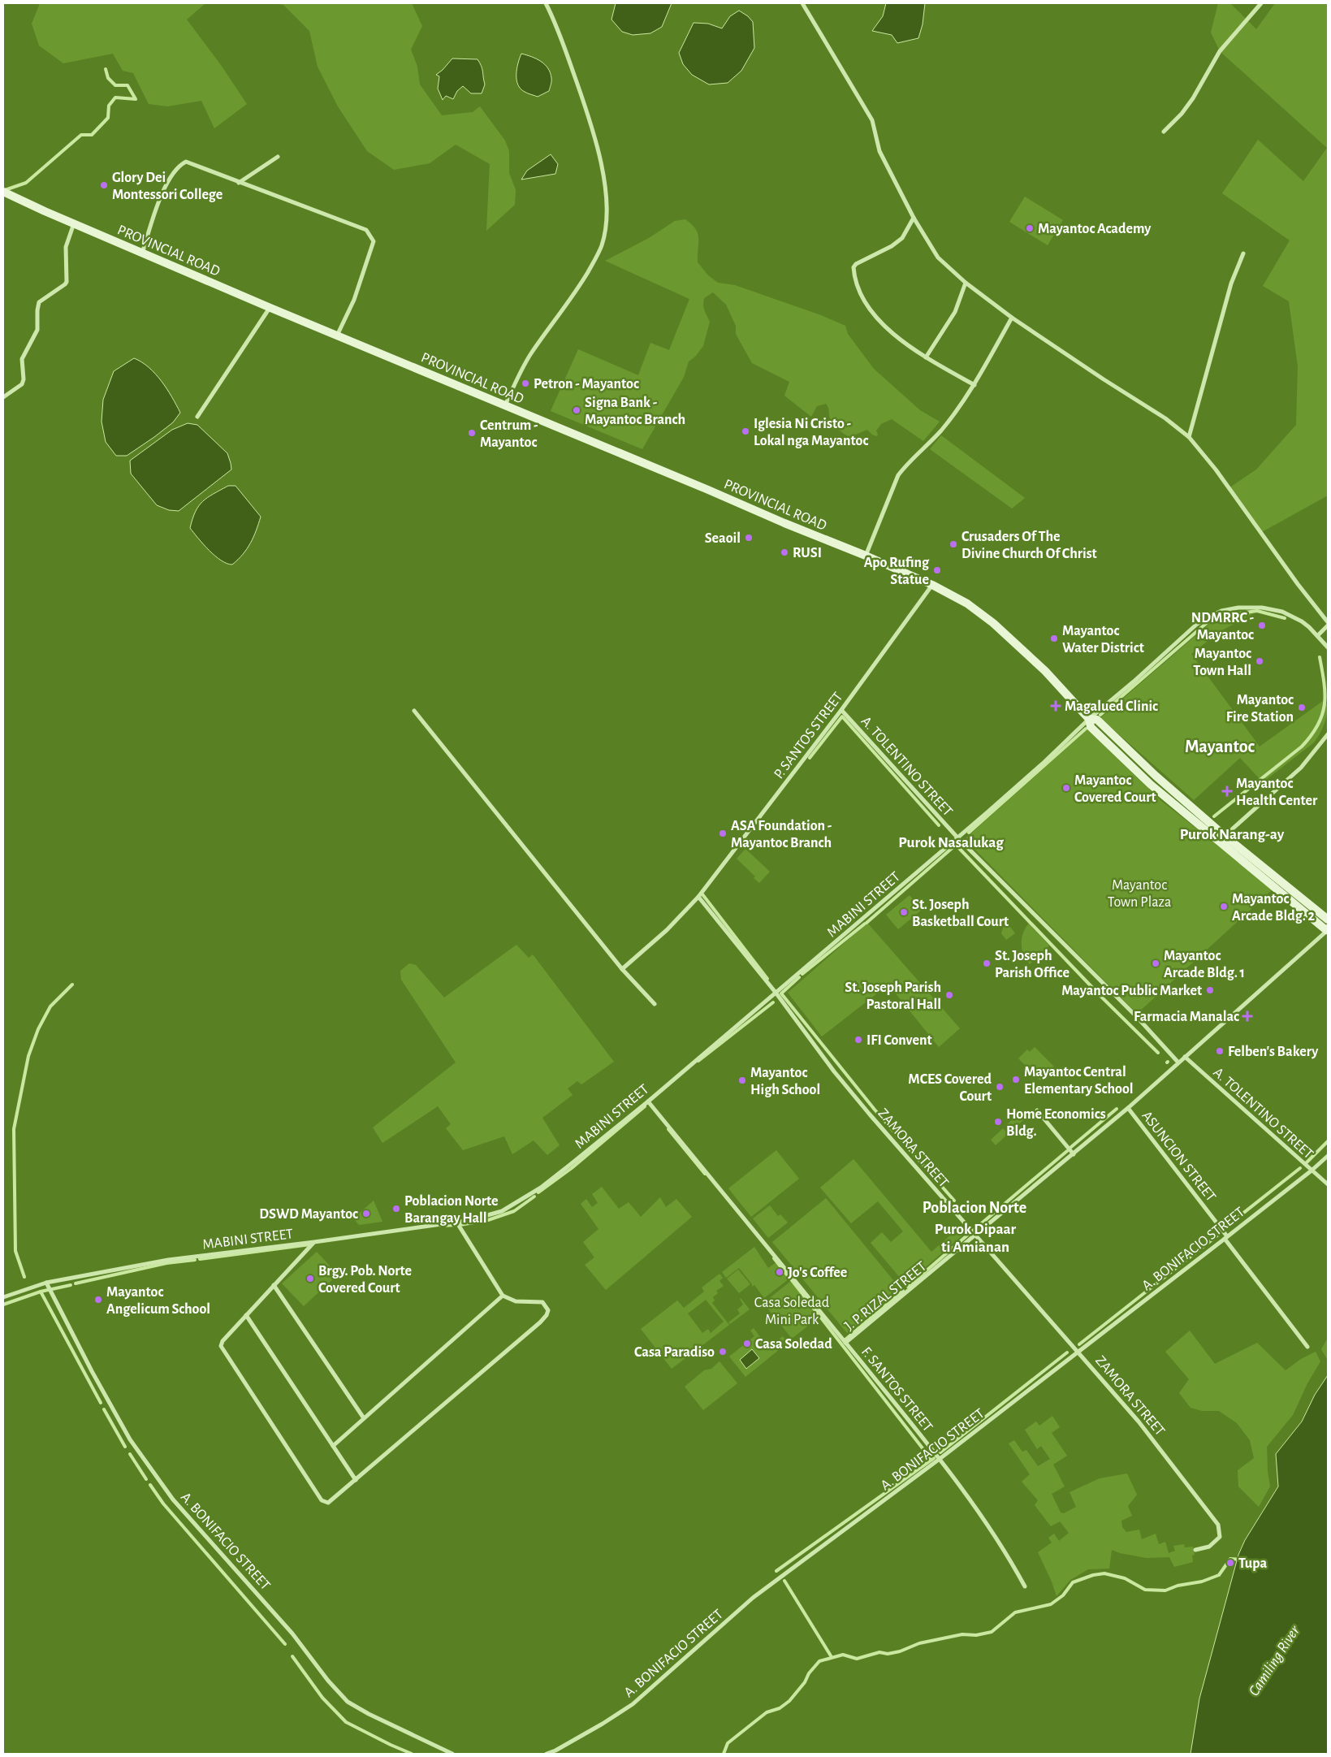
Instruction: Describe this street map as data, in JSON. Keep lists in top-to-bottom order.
{
  "streets": {
    "main road": ["PROVINCIAL ROAD"],
    "street": [
      "P. SANTOS STREET",
      "A. TOLENTINO STREET",
      "MABINI STREET",
      "ZAMORA STREET",
      "ASUNCION STREET",
      "A. BONIFACIO STREET",
      "J. P. RIZAL STREET",
      "F. SANTOS STREET"
    ]
  },
  "crossings": [
    ["PROVINCIAL ROAD", "P. SANTOS STREET"],
    ["PROVINCIAL ROAD", "MABINI STREET"],
    ["P. SANTOS STREET", "A. TOLENTINO STREET"],
    ["P. SANTOS STREET", "ZAMORA STREET"],
    ["A. TOLENTINO STREET", "MABINI STREET"],
    ["A. TOLENTINO STREET", "A. BONIFACIO STREET"],
    ["A. TOLENTINO STREET", "J. P. RIZAL STREET"],
    ["MABINI STREET", "ZAMORA STREET"],
    ["MABINI STREET", "A. BONIFACIO STREET"],
    ["MABINI STREET", "F. SANTOS STREET"],
    ["ZAMORA STREET", "A. BONIFACIO STREET"],
    ["ZAMORA STREET", "J. P. RIZAL STREET"],
    ["ASUNCION STREET", "A. BONIFACIO STREET"],
    ["ASUNCION STREET", "J. P. RIZAL STREET"],
    ["A. BONIFACIO STREET", "F. SANTOS STREET"],
    ["J. P. RIZAL STREET", "F. SANTOS STREET"]
  ],
  "districts": [
    "Mayantoc",
    "Purok Narang-ay",
    "Purok Nasalukag",
    "Poblacion Norte",
    "Purok Dipaar ti Amianan"
  ],
  "water": ["Camiling River"],
  "parks": ["Mayantoc Town Plaza", "Casa Soledad Mini Park"],
  "places": {
    "other": [
      "Glory Dei Montessori College",
      "Mayantoc Academy",
      "Petron - Mayantoc",
      "Signa Bank - Mayantoc Branch",
      "Iglesia Ni Cristo - Lokal nga Mayantoc",
      "Centrum - Mayantoc",
      "Seaoil",
      "Crusaders Of The Divine Church Of Christ",
      "RUSI",
      "Apo Rufing Statue",
      "NDMRRC - Mayantoc",
      "Mayantoc Water District",
      "Mayantoc Town Hall",
      "Mayantoc Fire Station",
      "Mayantoc Covered Court",
      "ASA Foundation - Mayantoc Branch",
      "Mayantoc Arcade Bldg. 2",
      "St. Joseph Basketball Court",
      "St. Joseph Parish Office",
      "Mayantoc Arcade Bldg. 1",
      "Mayantoc Public Market",
      "St. Joseph Parish Pastoral Hall",
      "IFI Convent",
      "Felben's Bakery",
      "Mayantoc Central Elementary School",
      "Mayantoc High School",
      "MCES Covered Court",
      "Home Economics Bldg.",
      "Poblacion Norte Barangay Hall",
      "DSWD Mayantoc",
      "Jo's Coffee",
      "Brgy. Pob. Norte Covered Court",
      "Mayantoc Angelicum School",
      "Casa Soledad",
      "Casa Paradiso",
      "Tupa"
    ],
    "health": ["Magalued Clinic", "Mayantoc Health Center", "Farmacia Manalac"]
  }
}
